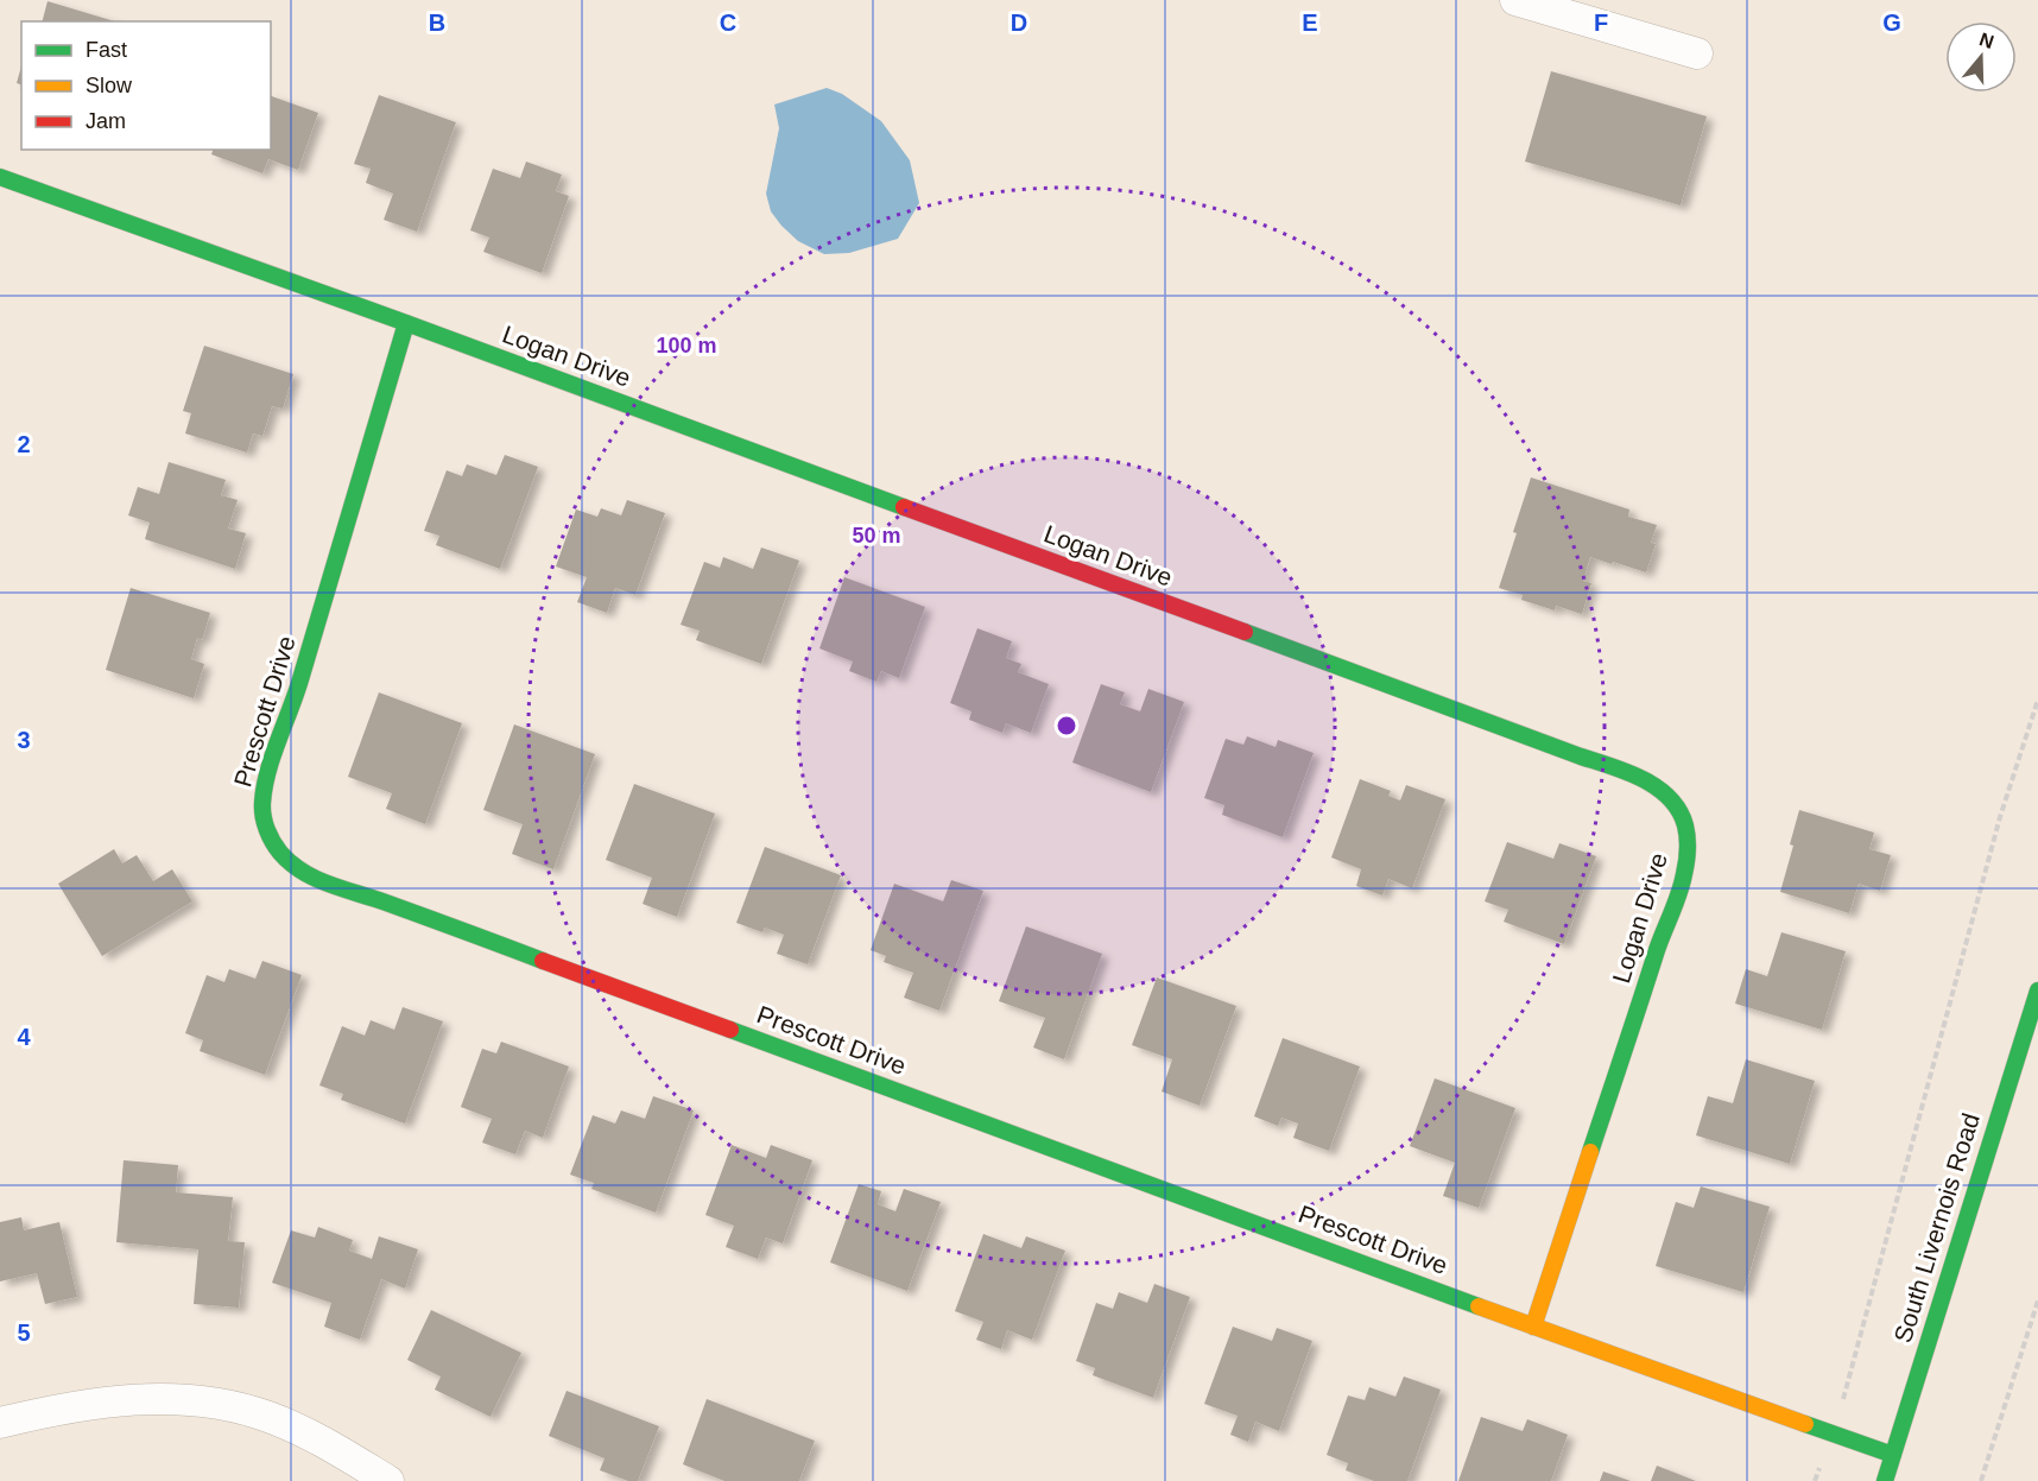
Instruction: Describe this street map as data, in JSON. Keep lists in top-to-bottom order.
{
  "streets": {
    "street": ["Logan Drive", "Prescott Drive", "South Livernois Road"]
  },
  "crossings": [
    ["Logan Drive", "Prescott Drive"],
    ["Prescott Drive", "South Livernois Road"]
  ],
  "legend": ["Fast", "Slow", "Jam"],
  "north": "top",
  "grid": {
    "columns": [
      "B",
      "C",
      "D",
      "E",
      "F",
      "G"
    ],
    "rows": [
      "2",
      "3",
      "4",
      "5"
    ]
  },
  "rings": ["100 m", "50 m"]
}
